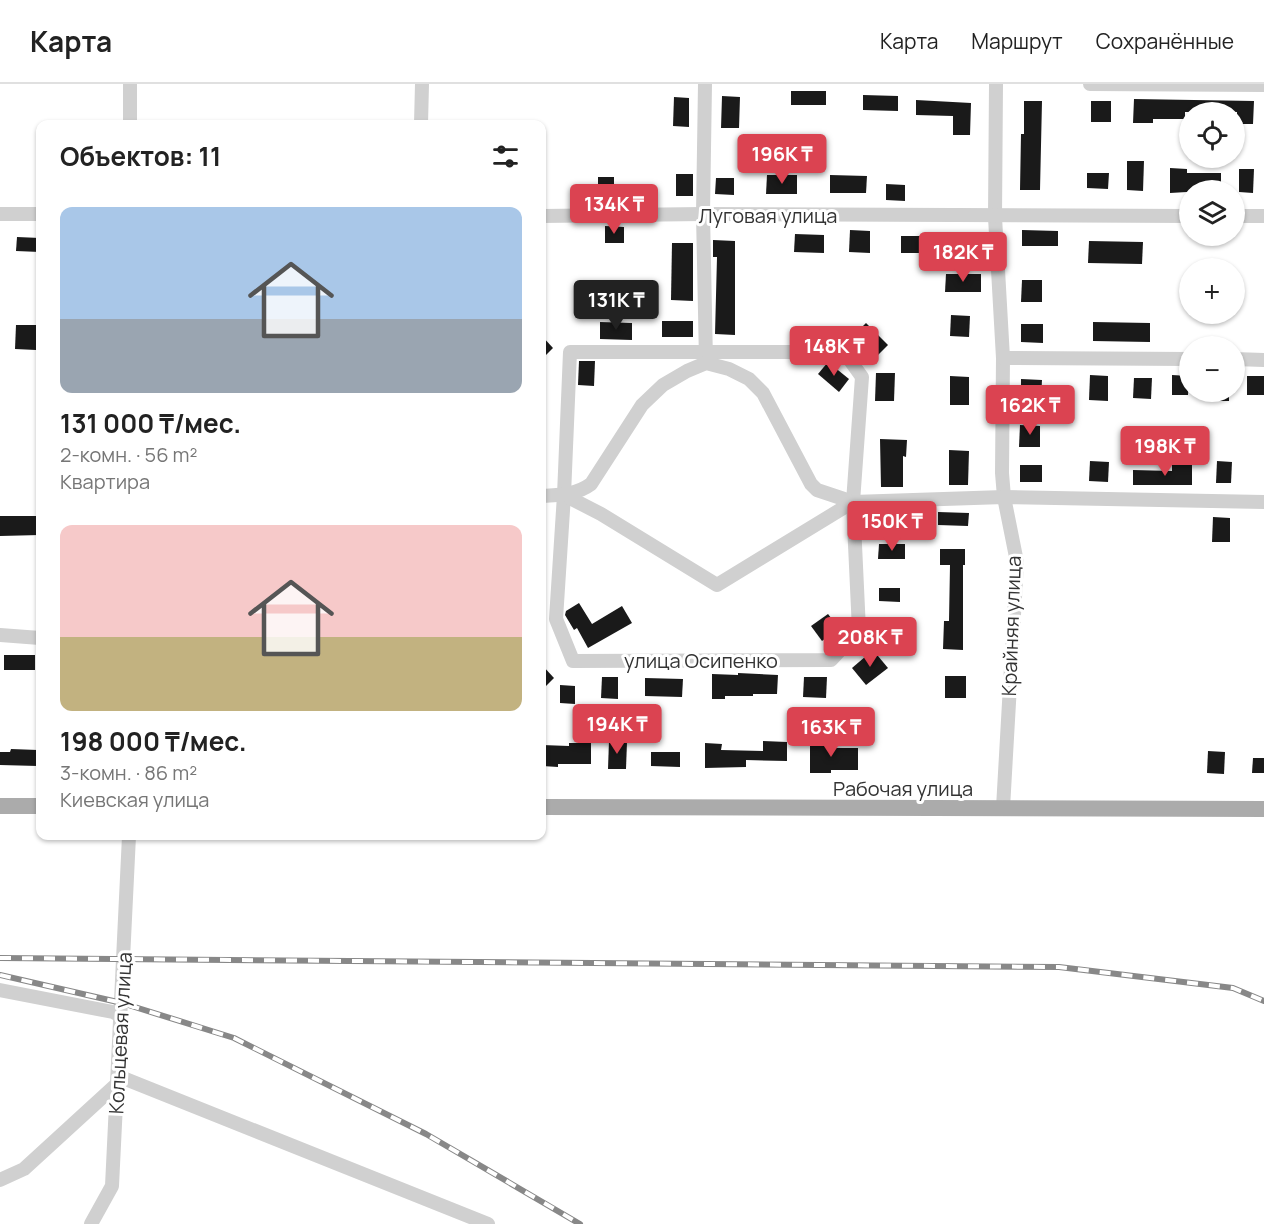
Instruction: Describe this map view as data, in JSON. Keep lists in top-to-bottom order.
{
  "streets": {
    "main road": ["Рабочая улица"],
    "street": [
      "Луговая улица",
      "Крайняя улица",
      "улица Осипенко",
      "Кольцевая улица"
    ]
  },
  "crossings": [
    ["Луговая улица", "Крайняя улица"],
    ["Крайняя улица", "Рабочая улица"]
  ],
  "page": {
    "header": "Карта",
    "nav": ["Карта", "Маршрут", "Сохранённые"],
    "map_buttons": ["+", "−"],
    "heading": "Объектов: 11",
    "price": [
      "196K ₸",
      "134K ₸",
      "182K ₸",
      "131K ₸",
      "148K ₸",
      "162K ₸",
      "198K ₸",
      "150K ₸",
      "208K ₸",
      "194K ₸",
      "163K ₸"
    ],
    "list": [
      {
        "name": "131 000 ₸/мес.",
        "note": "2-комн. · 56 m² · Квартира"
      },
      {
        "name": "198 000 ₸/мес.",
        "note": "3-комн. · 86 m² · Киевская улица"
      }
    ]
  }
}
